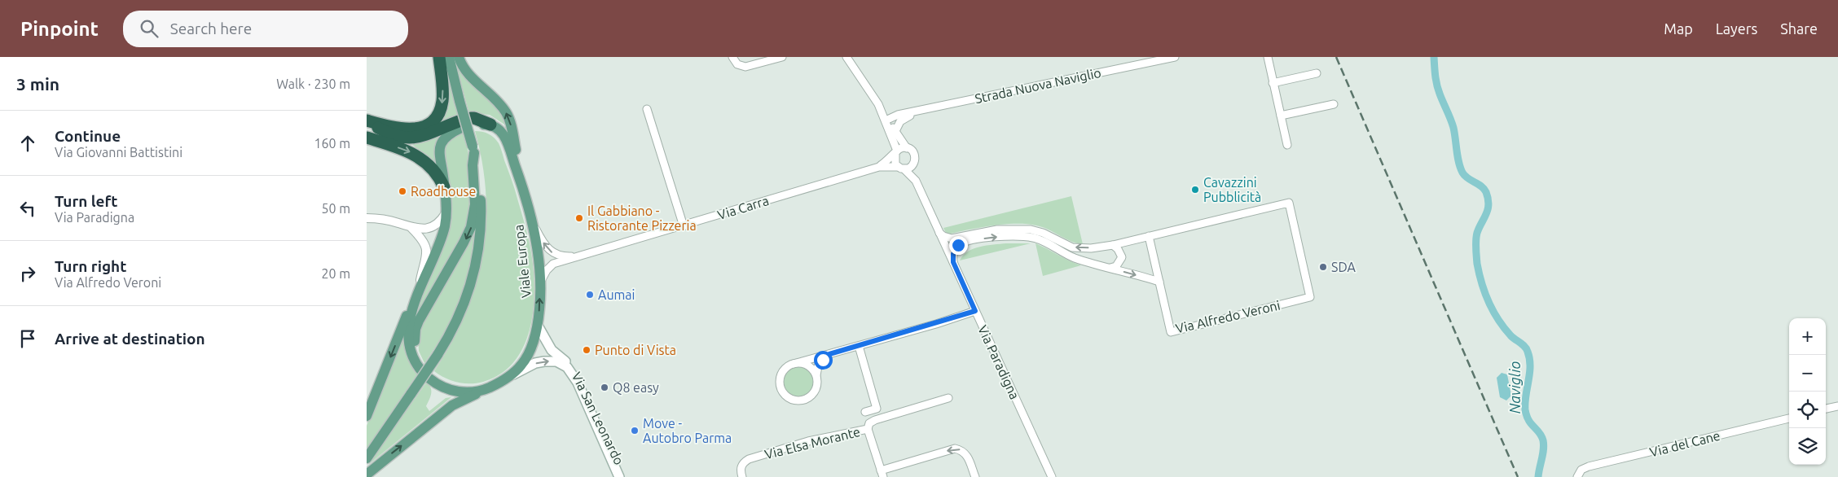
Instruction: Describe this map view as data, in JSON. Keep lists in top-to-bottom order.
{
  "streets": {
    "main road": ["Viale Europa", "Via San Leonardo"],
    "street": [
      "Strada Nuova Naviglio",
      "Via Carra",
      "Via Alfredo Veroni",
      "Via Paradigna",
      "Via Elsa Morante",
      "Via del Cane"
    ]
  },
  "crossings": [
    ["Via Carra", "Viale Europa"],
    ["Viale Europa", "Via San Leonardo"]
  ],
  "water": ["Naviglio"],
  "places": [
    "Cavazzini Pubblicità",
    "Roadhouse",
    "Il Gabbiano - Ristorante Pizzeria",
    "SDA",
    "Aumai",
    "Punto di Vista",
    "Q8 easy",
    "Move - Autobro Parma"
  ],
  "page": {
    "header": "Pinpoint",
    "search": "Search here",
    "nav": ["Map", "Layers", "Share"],
    "heading": ["3 min", "Walk · 230 m"],
    "list": [
      ["Continue", "Via Giovanni Battistini", "160 m"],
      ["Turn left", "Via Paradigna", "50 m"],
      ["Turn right", "Via Alfredo Veroni", "20 m"],
      "Arrive at destination"
    ],
    "map_buttons": ["+", "−"]
  }
}
